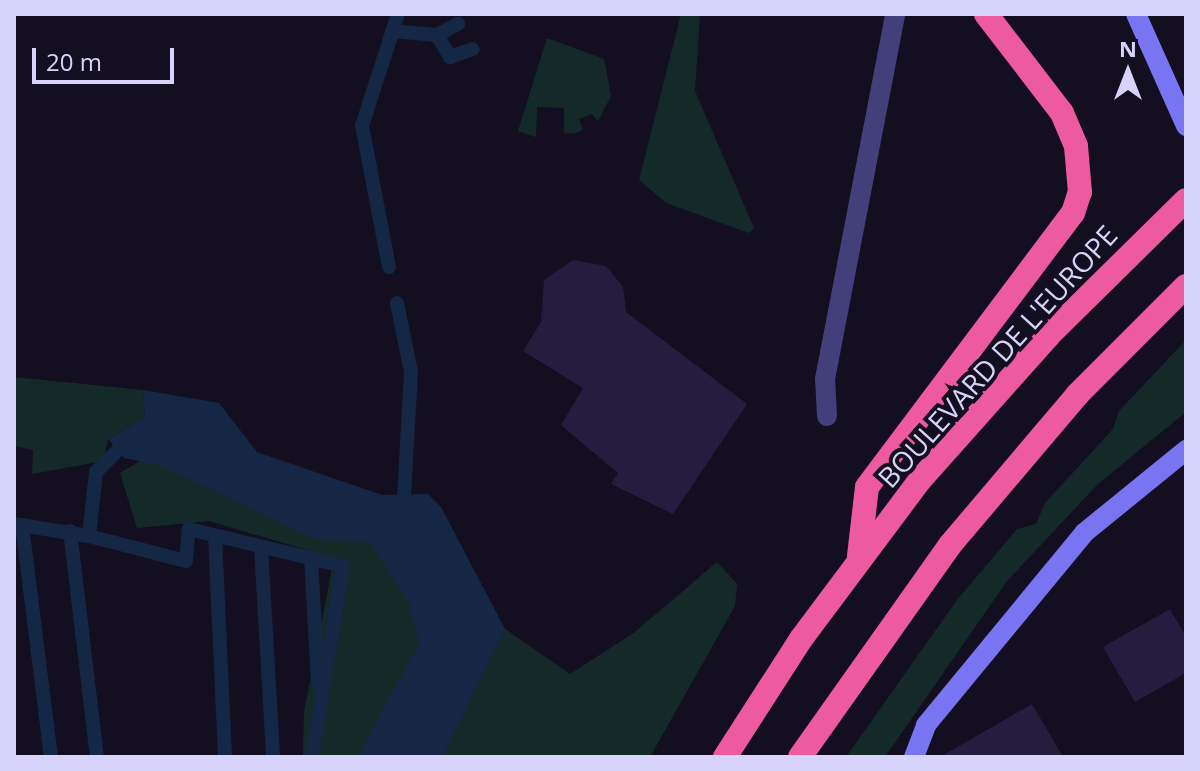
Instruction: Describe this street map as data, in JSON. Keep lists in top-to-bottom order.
{
  "streets": {
    "highway": ["BOULEVARD DE L'EUROPE"]
  },
  "scale_bar": "20 m",
  "north": "top"
}
